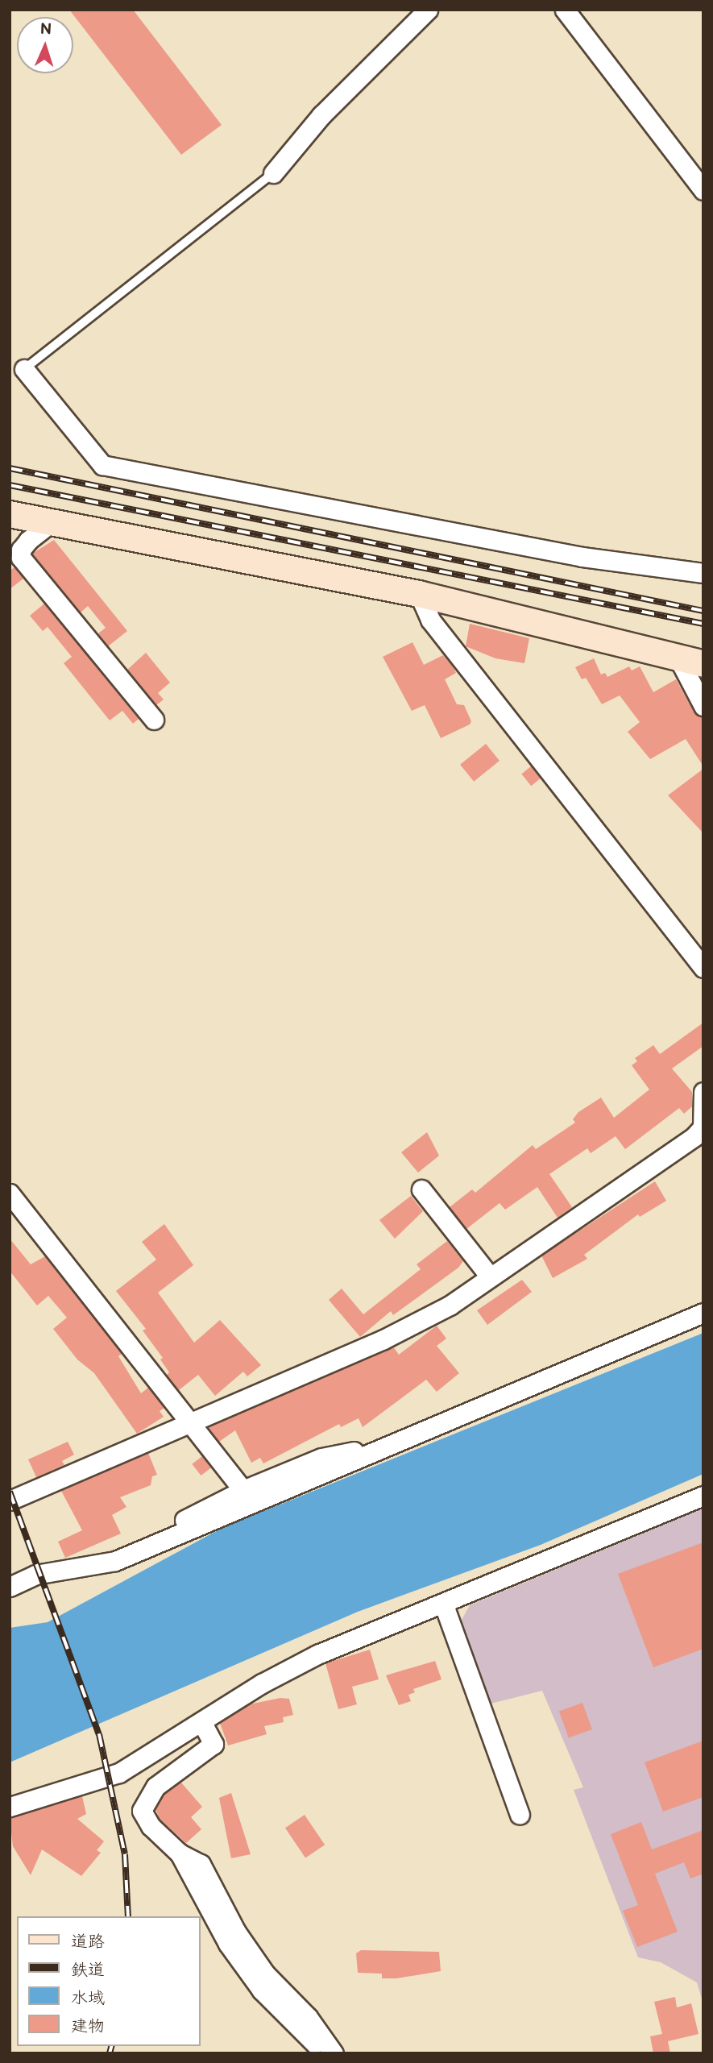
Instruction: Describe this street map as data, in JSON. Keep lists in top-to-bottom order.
{
  "legend": [
    "道路",
    "鉄道",
    "水域",
    "建物"
  ],
  "north": "top"
}
